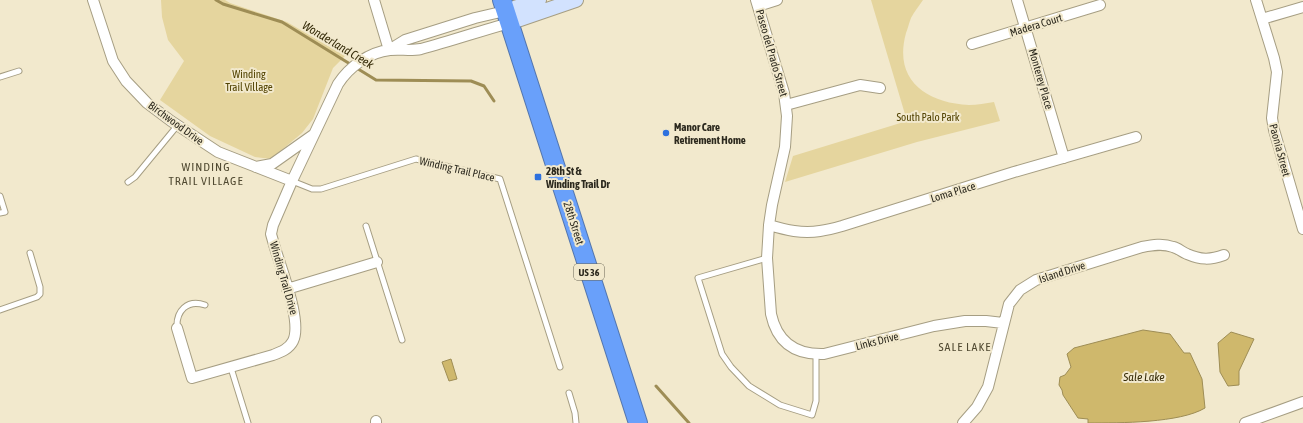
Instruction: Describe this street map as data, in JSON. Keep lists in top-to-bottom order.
{
  "streets": {
    "highway": ["28th Street", "US 36"],
    "street": [
      "Madera Court",
      "Paseo del Prado Street",
      "Monterey Place",
      "Birchwood Drive",
      "Paonia Street",
      "Loma Place",
      "Island Drive",
      "Winding Trail Drive",
      "Links Drive"
    ],
    "lane": ["Winding Trail Place"]
  },
  "crossings": [
    ["Madera Court", "Monterey Place"],
    ["Paseo del Prado Street", "Loma Place"],
    ["Paseo del Prado Street", "Links Drive"],
    ["Monterey Place", "Loma Place"],
    ["Birchwood Drive", "Winding Trail Place"],
    ["Birchwood Drive", "Winding Trail Drive"],
    ["Winding Trail Place", "Winding Trail Drive"],
    ["28th Street", "Winding Trail Drive"],
    ["Island Drive", "Links Drive"]
  ],
  "districts": ["WINDING TRAIL VILLAGE", "SALE LAKE"],
  "water": ["Wonderland Creek", "Sale Lake"],
  "parks": ["Winding Trail Village", "South Palo Park"],
  "places": {
    "other": ["Manor Care Retirement Home"],
    "transit": ["28th St & Winding Trail Dr"]
  }
}
